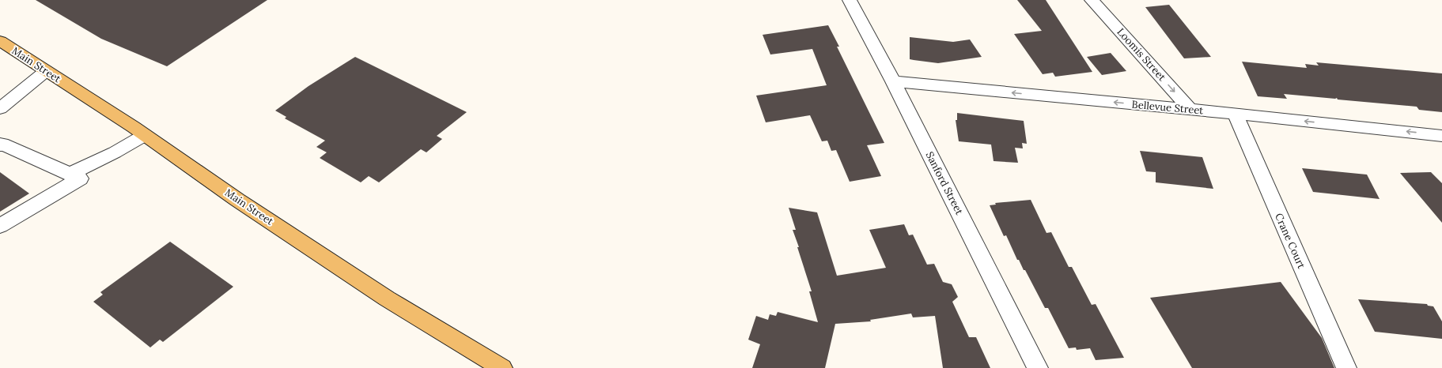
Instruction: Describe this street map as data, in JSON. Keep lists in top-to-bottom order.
{
  "streets": {
    "main road": ["Main Street"],
    "street": [
      "Loomis Street",
      "Bellevue Street",
      "Sanford Street",
      "Crane Court"
    ]
  },
  "crossings": [
    ["Loomis Street", "Bellevue Street"],
    ["Bellevue Street", "Sanford Street"],
    ["Bellevue Street", "Crane Court"]
  ],
  "one_way": ["Loomis Street", "Bellevue Street"]
}
